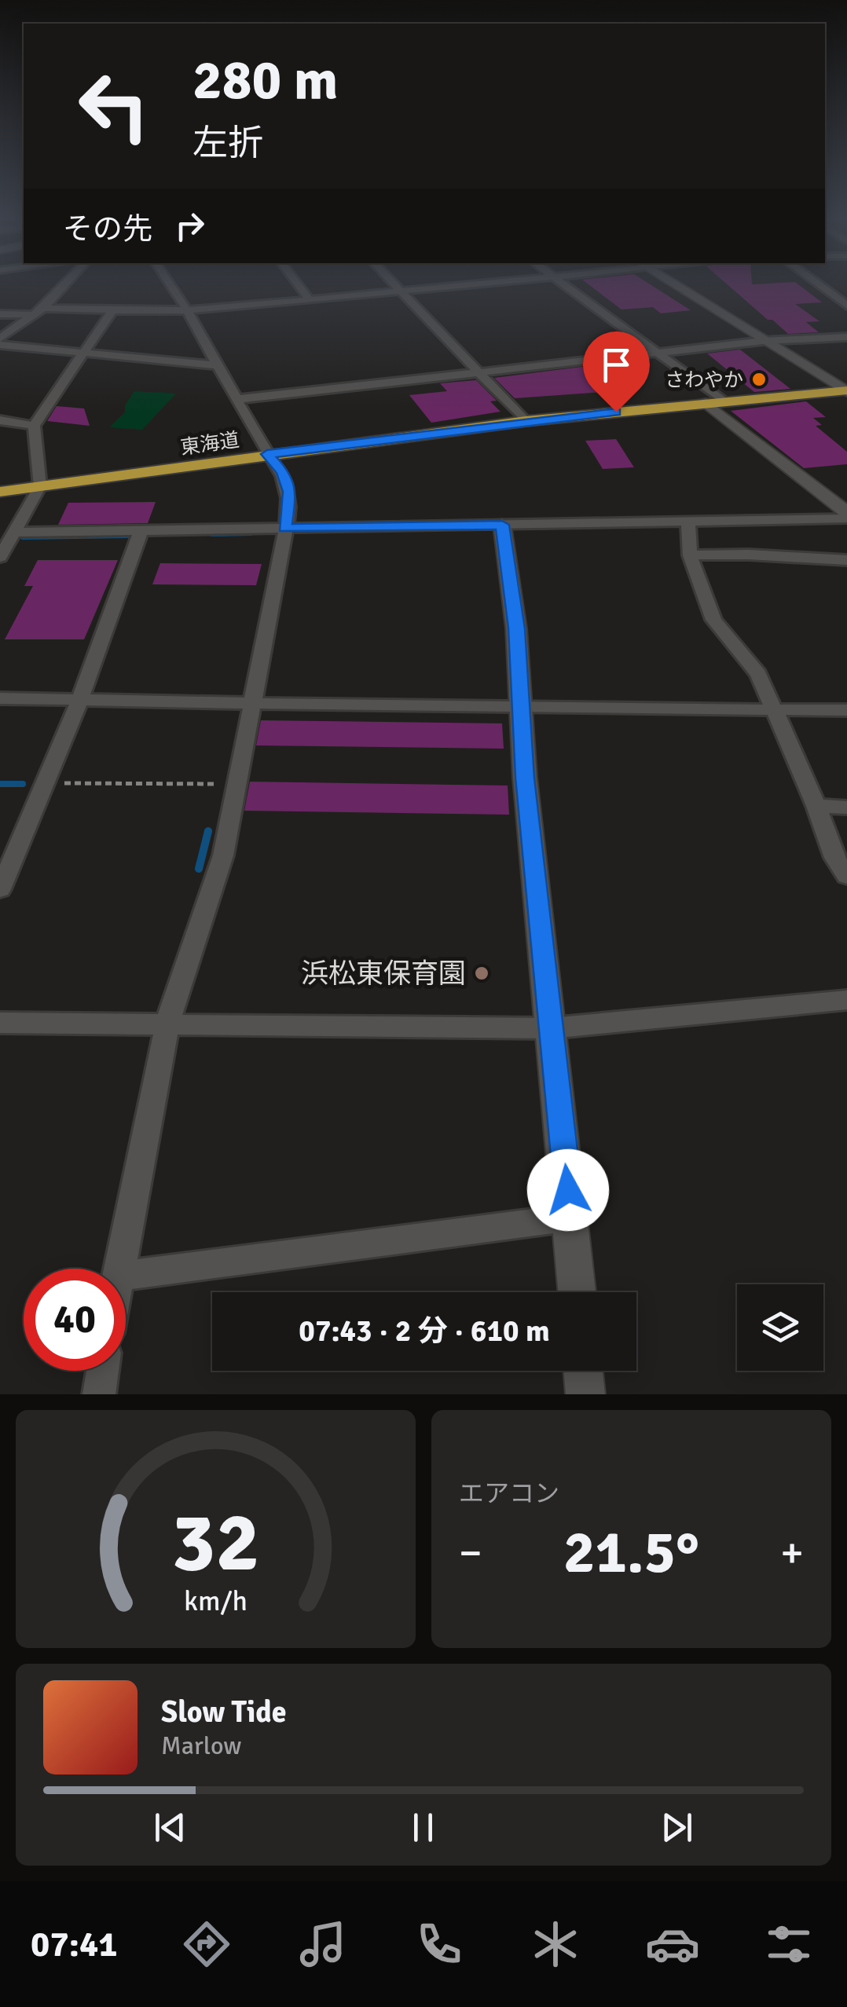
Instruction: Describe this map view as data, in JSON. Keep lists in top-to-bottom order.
{
  "streets": {
    "highway": ["東海道"]
  },
  "places": ["さわやか", "浜松東保育園"],
  "page": {
    "turn": ["280 m", "左折"],
    "then": "その先",
    "limit": "40",
    "trip": "07:43 · 2 分 · 610 m",
    "tile": "エアコン",
    "heat": ["−", "21.5°", "+"],
    "song": ["Slow Tide", "Marlow"],
    "tabs": "07:41",
    "gauge": ["32", "km/h"]
  }
}
